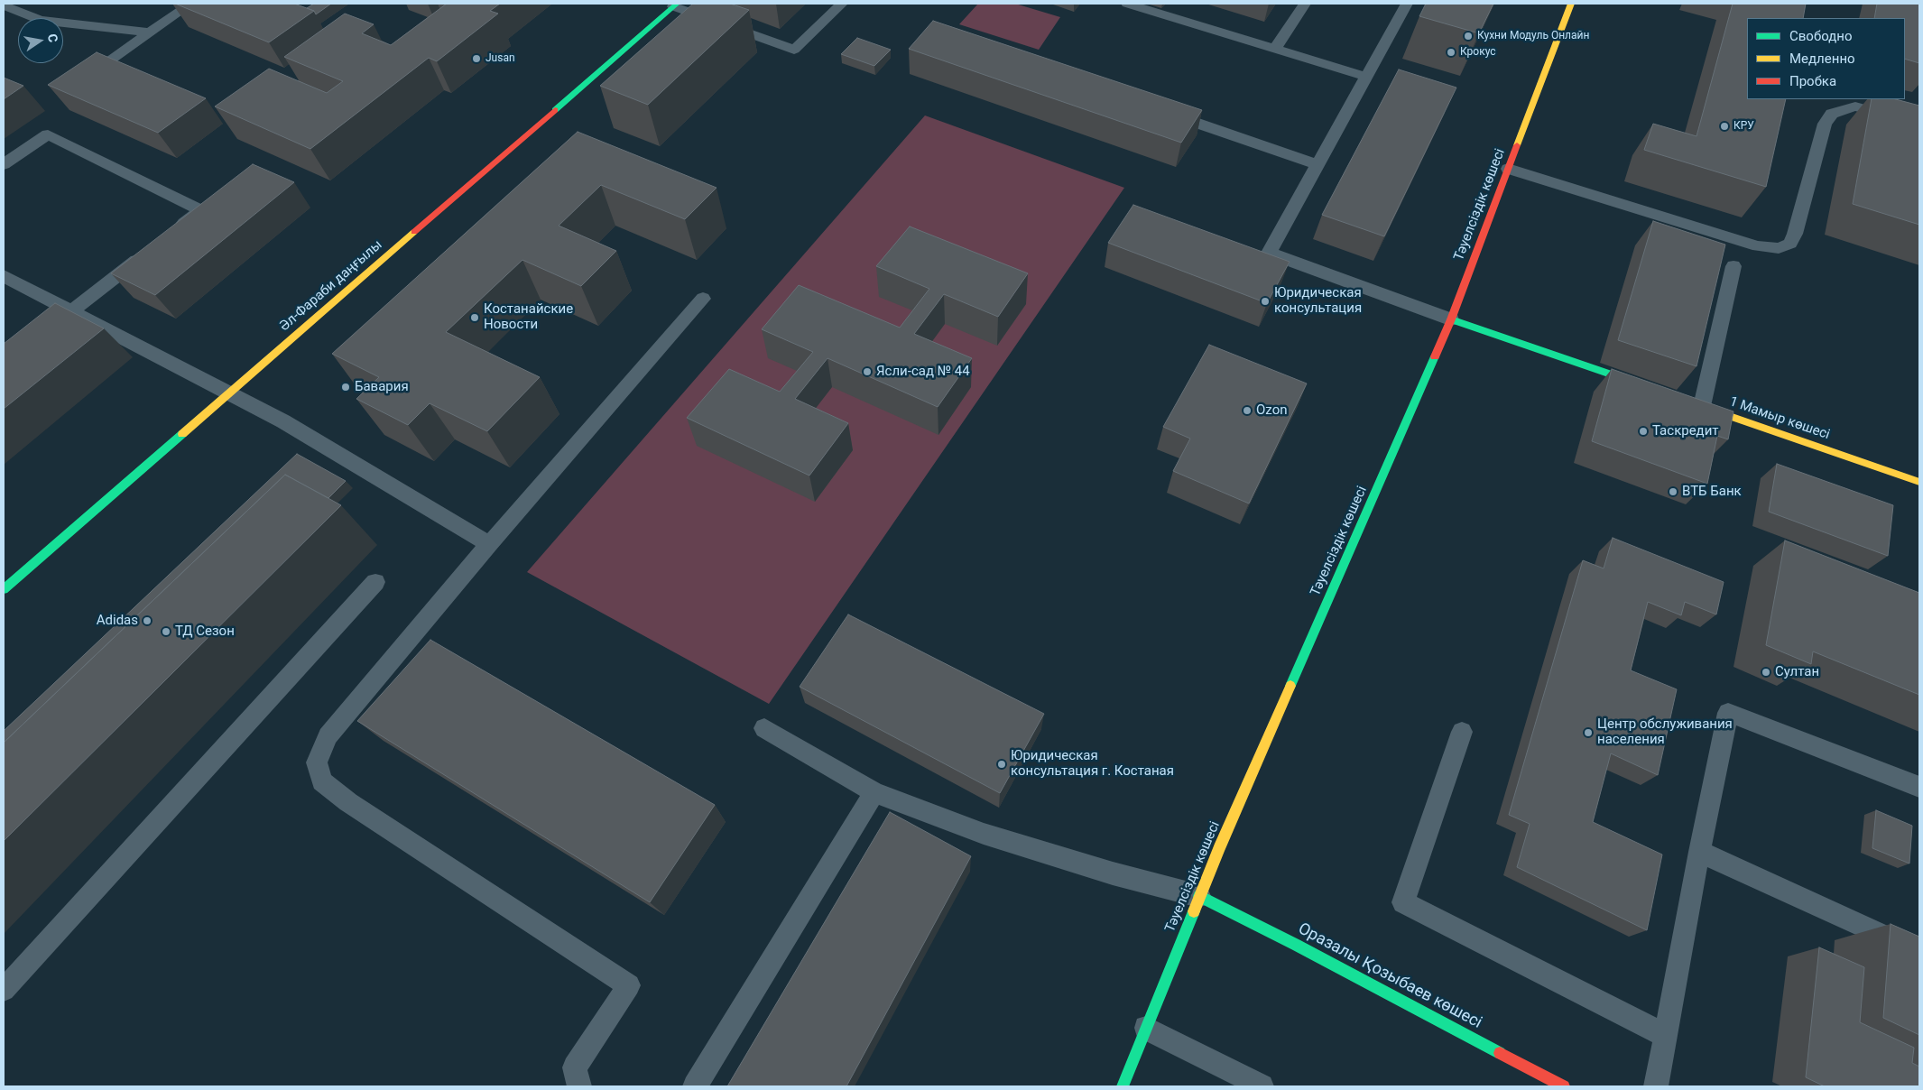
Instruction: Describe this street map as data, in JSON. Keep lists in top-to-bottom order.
{
  "streets": {
    "main road": [
      "Тәуелсіздік көшесі",
      "Әл-Фараби даңғылы",
      "1 Мамыр көшесі",
      "Оразалы Қозыбаев көшесі"
    ]
  },
  "crossings": [
    ["Тәуелсіздік көшесі", "Оразалы Қозыбаев көшесі"]
  ],
  "places": [
    "Кухни Модуль Онлайн",
    "Крокус",
    "Jusan",
    "КРУ",
    "Юридическая консультация",
    "Костанайские Новости",
    "Ясли-сад № 44",
    "Бавария",
    "Ozon",
    "Таскредит",
    "ВТБ Банк",
    "Adidas",
    "ТД Сезон",
    "Султан",
    "Центр обслуживания населения",
    "Юридическая консультация г. Костаная"
  ],
  "legend": ["Свободно", "Медленно", "Пробка"],
  "north": "right"
}
